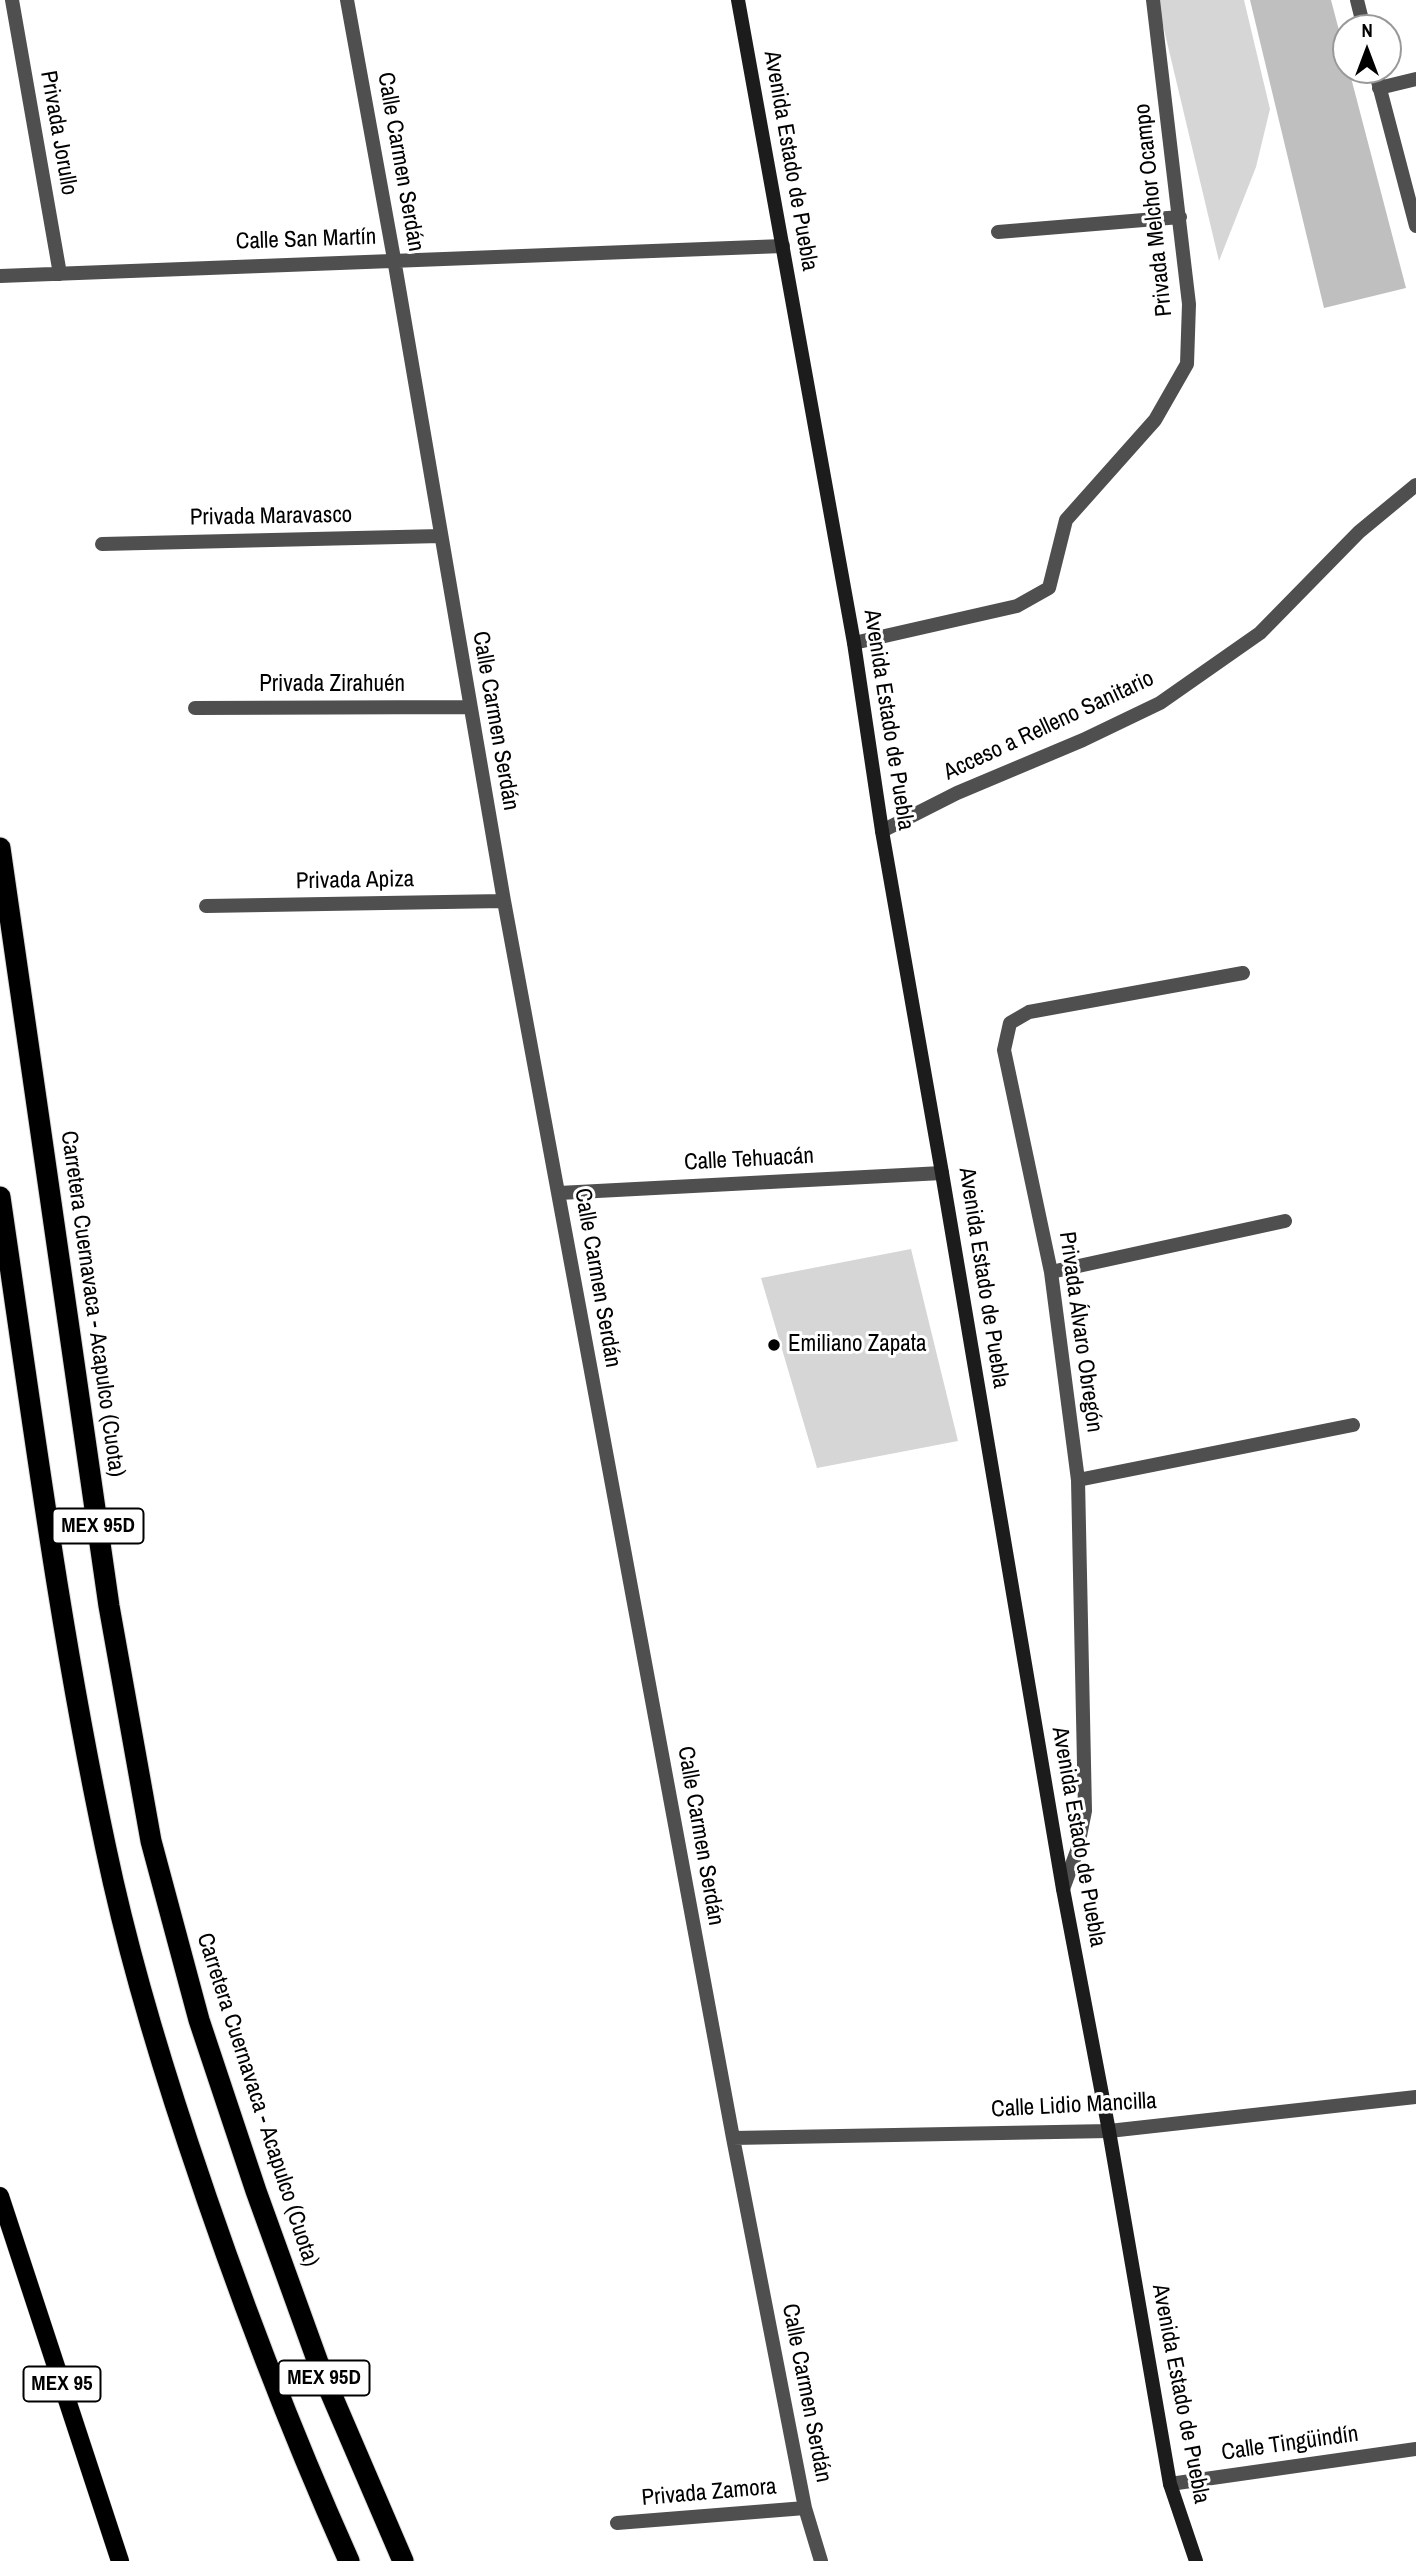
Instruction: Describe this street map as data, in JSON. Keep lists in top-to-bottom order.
{
  "streets": {
    "highway": ["Carretera Cuernavaca - Acapulco (Cuota)", "MEX 95D"],
    "main road": ["MEX 95"],
    "street": [
      "Privada Jorullo",
      "Avenida Estado de Puebla",
      "Calle Carmen Serdán",
      "Privada Melchor Ocampo",
      "Calle San Martín",
      "Privada Maravasco",
      "Privada Zirahuén",
      "Acceso a Relleno Sanitario",
      "Privada Apiza",
      "Calle Tehuacán",
      "Privada Álvaro Obregón",
      "Calle Lidio Mancilla",
      "Calle Tingüindín",
      "Privada Zamora"
    ]
  },
  "crossings": [
    ["Privada Jorullo", "Calle San Martín"],
    ["Avenida Estado de Puebla", "Privada Melchor Ocampo"],
    ["Avenida Estado de Puebla", "Calle San Martín"],
    ["Avenida Estado de Puebla", "Acceso a Relleno Sanitario"],
    ["Avenida Estado de Puebla", "Calle Tehuacán"],
    ["Avenida Estado de Puebla", "Privada Álvaro Obregón"],
    ["Avenida Estado de Puebla", "Calle Lidio Mancilla"],
    ["Avenida Estado de Puebla", "Calle Tingüindín"],
    ["Calle Carmen Serdán", "Calle San Martín"],
    ["Calle Carmen Serdán", "Privada Maravasco"],
    ["Calle Carmen Serdán", "Privada Zirahuén"],
    ["Calle Carmen Serdán", "Privada Apiza"],
    ["Calle Carmen Serdán", "Calle Tehuacán"],
    ["Calle Carmen Serdán", "Calle Lidio Mancilla"],
    ["Calle Carmen Serdán", "Privada Zamora"]
  ],
  "places": ["Emiliano Zapata"],
  "north": "top"
}
